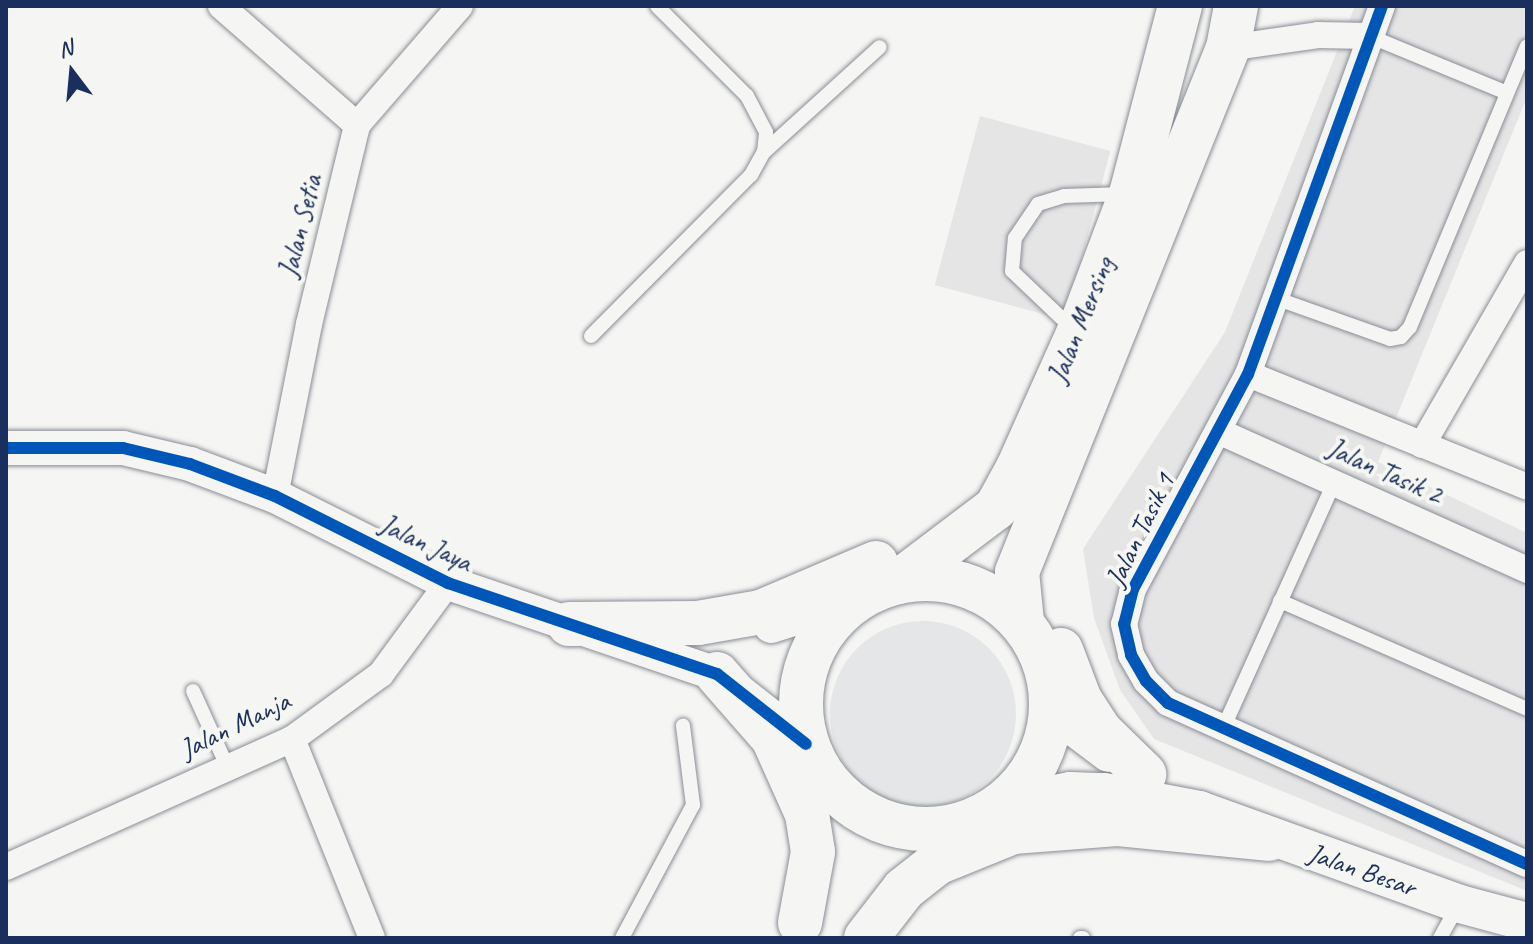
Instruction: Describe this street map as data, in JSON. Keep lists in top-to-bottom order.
{
  "streets": {
    "highway": ["Jalan Mersing"],
    "main road": ["Jalan Besar"],
    "street": [
      "Jalan Setia",
      "Jalan Tasik 2",
      "Jalan Tasik 1",
      "Jalan Jaya",
      "Jalan Manja"
    ]
  },
  "crossings": [
    ["Jalan Setia", "Jalan Jaya"],
    ["Jalan Mersing", "Jalan Jaya"],
    ["Jalan Mersing", "Jalan Besar"],
    ["Jalan Tasik 2", "Jalan Tasik 1"],
    ["Jalan Jaya", "Jalan Manja"],
    ["Jalan Jaya", "Jalan Besar"]
  ],
  "north": "top"
}
